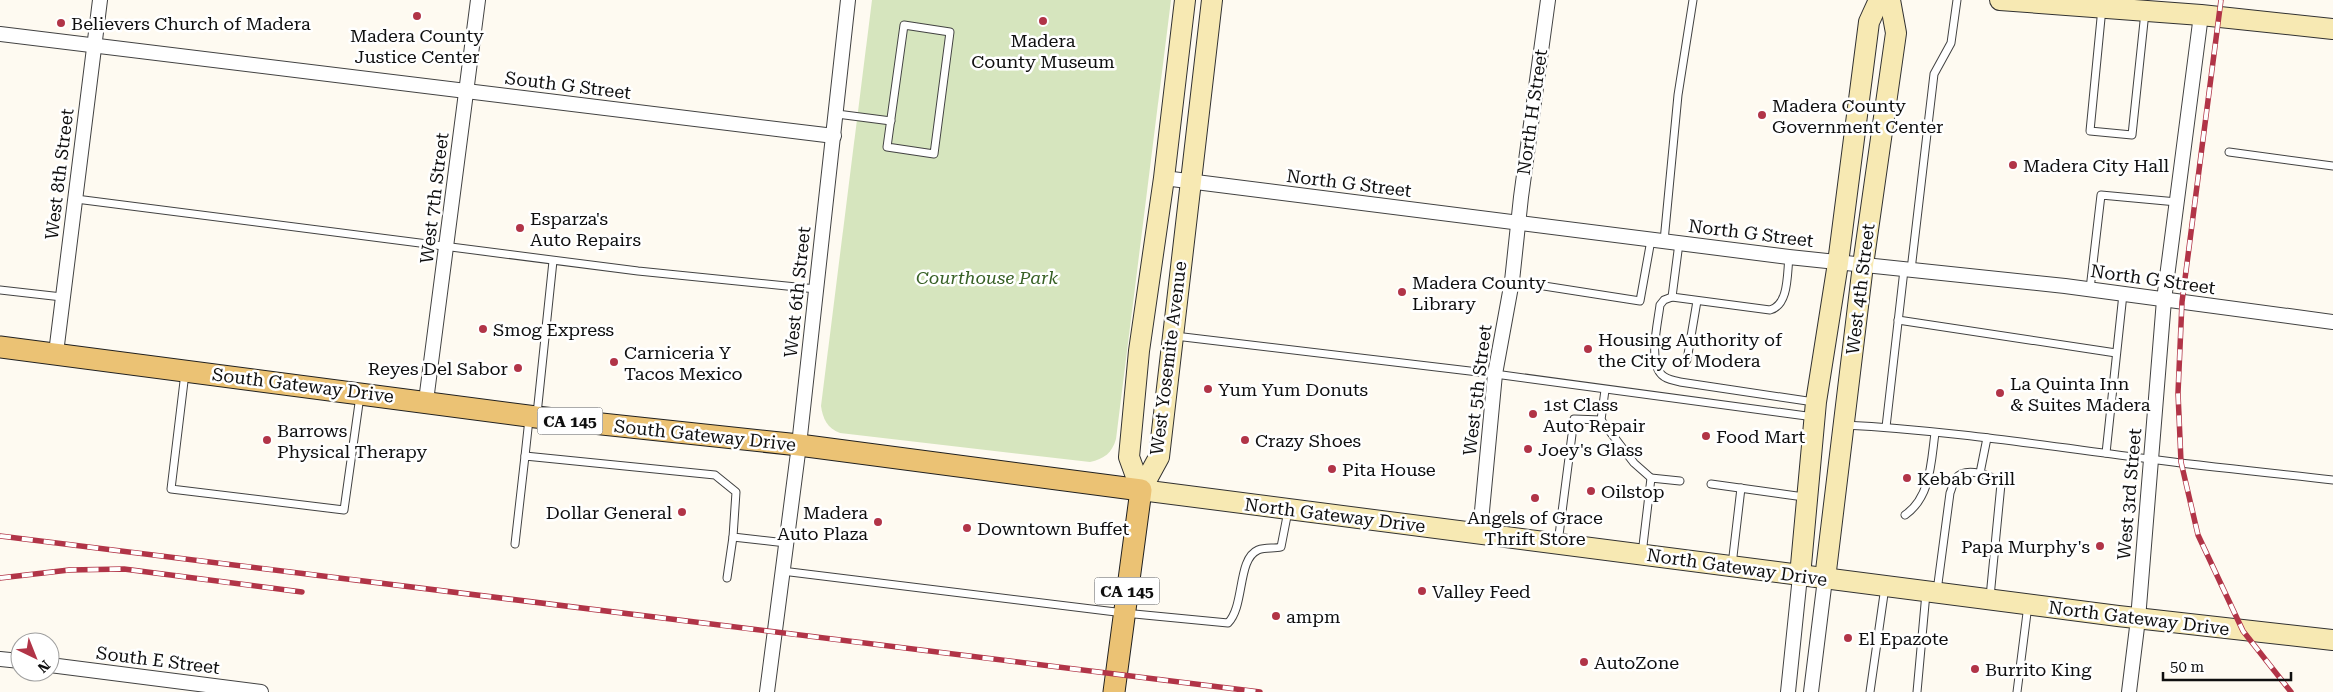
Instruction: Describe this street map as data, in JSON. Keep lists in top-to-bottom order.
{
  "streets": {
    "main road": [
      "West 4th Street",
      "West Yosemite Avenue",
      "South Gateway Drive",
      "CA 145",
      "North Gateway Drive"
    ],
    "street": [
      "South G Street",
      "North H Street",
      "West 8th Street",
      "North G Street",
      "West 7th Street",
      "West 6th Street",
      "West 5th Street",
      "West 3rd Street",
      "South E Street"
    ]
  },
  "crossings": [
    ["South G Street", "West 8th Street"],
    ["South G Street", "West 7th Street"],
    ["South G Street", "West 6th Street"],
    ["North H Street", "North G Street"],
    ["North H Street", "West 5th Street"],
    ["West 8th Street", "South Gateway Drive"],
    ["North G Street", "West 4th Street"],
    ["North G Street", "West Yosemite Avenue"],
    ["North G Street", "West 5th Street"],
    ["North G Street", "West 3rd Street"],
    ["West 7th Street", "South Gateway Drive"],
    ["West 4th Street", "North Gateway Drive"],
    ["West 6th Street", "South Gateway Drive"],
    ["West Yosemite Avenue", "South Gateway Drive"],
    ["West Yosemite Avenue", "CA 145"],
    ["West Yosemite Avenue", "North Gateway Drive"],
    ["South Gateway Drive", "CA 145"],
    ["South Gateway Drive", "North Gateway Drive"],
    ["West 5th Street", "North Gateway Drive"],
    ["CA 145", "North Gateway Drive"],
    ["West 3rd Street", "North Gateway Drive"]
  ],
  "parks": ["Courthouse Park"],
  "places": [
    "Madera County Justice Center",
    "Madera County Museum",
    "Believers Church of Madera",
    "Madera County Government Center",
    "Madera City Hall",
    "Esparza's Auto Repairs",
    "Madera County Library",
    "Smog Express",
    "Housing Authority of the City of Modera",
    "Carniceria Y Tacos Mexico",
    "Reyes Del Sabor",
    "Yum Yum Donuts",
    "La Quinta Inn & Suites Madera",
    "1st Class Auto Repair",
    "Food Mart",
    "Barrows Physical Therapy",
    "Crazy Shoes",
    "Joey's Glass",
    "Pita House",
    "Kebab Grill",
    "Oilstop",
    "Angels of Grace Thrift Store",
    "Dollar General",
    "Madera Auto Plaza",
    "Downtown Buffet",
    "Papa Murphy's",
    "Valley Feed",
    "ampm",
    "El Epazote",
    "AutoZone",
    "Burrito King"
  ],
  "scale_bar": "50 m",
  "north": "bottom right"
}
